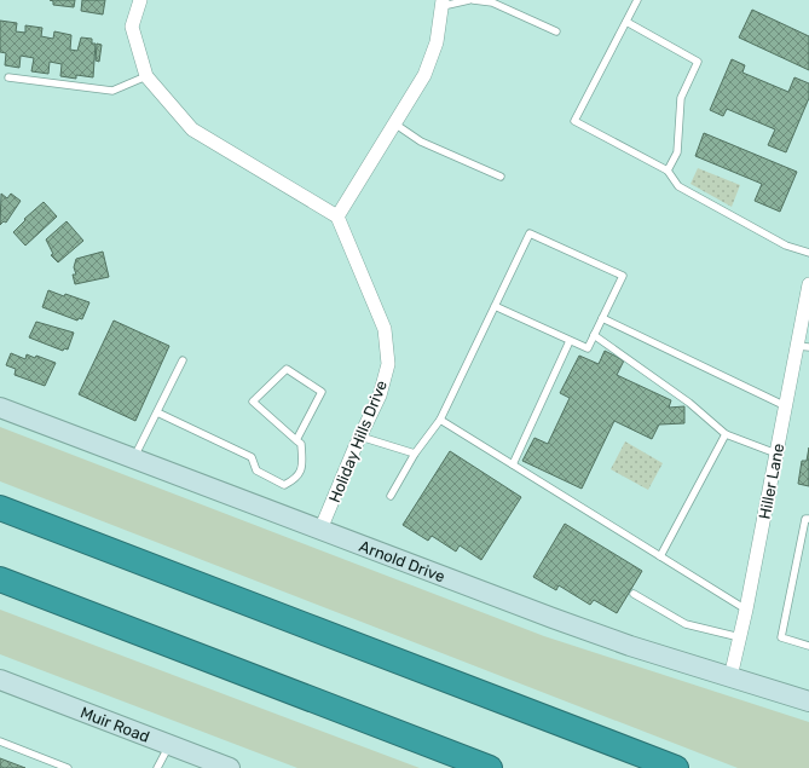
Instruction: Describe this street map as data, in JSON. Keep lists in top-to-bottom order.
{
  "streets": {
    "street": [
      "Holiday Hills Drive",
      "Hiller Lane",
      "Arnold Drive",
      "Muir Road"
    ]
  },
  "crossings": [
    ["Holiday Hills Drive", "Arnold Drive"],
    ["Hiller Lane", "Arnold Drive"]
  ]
}
